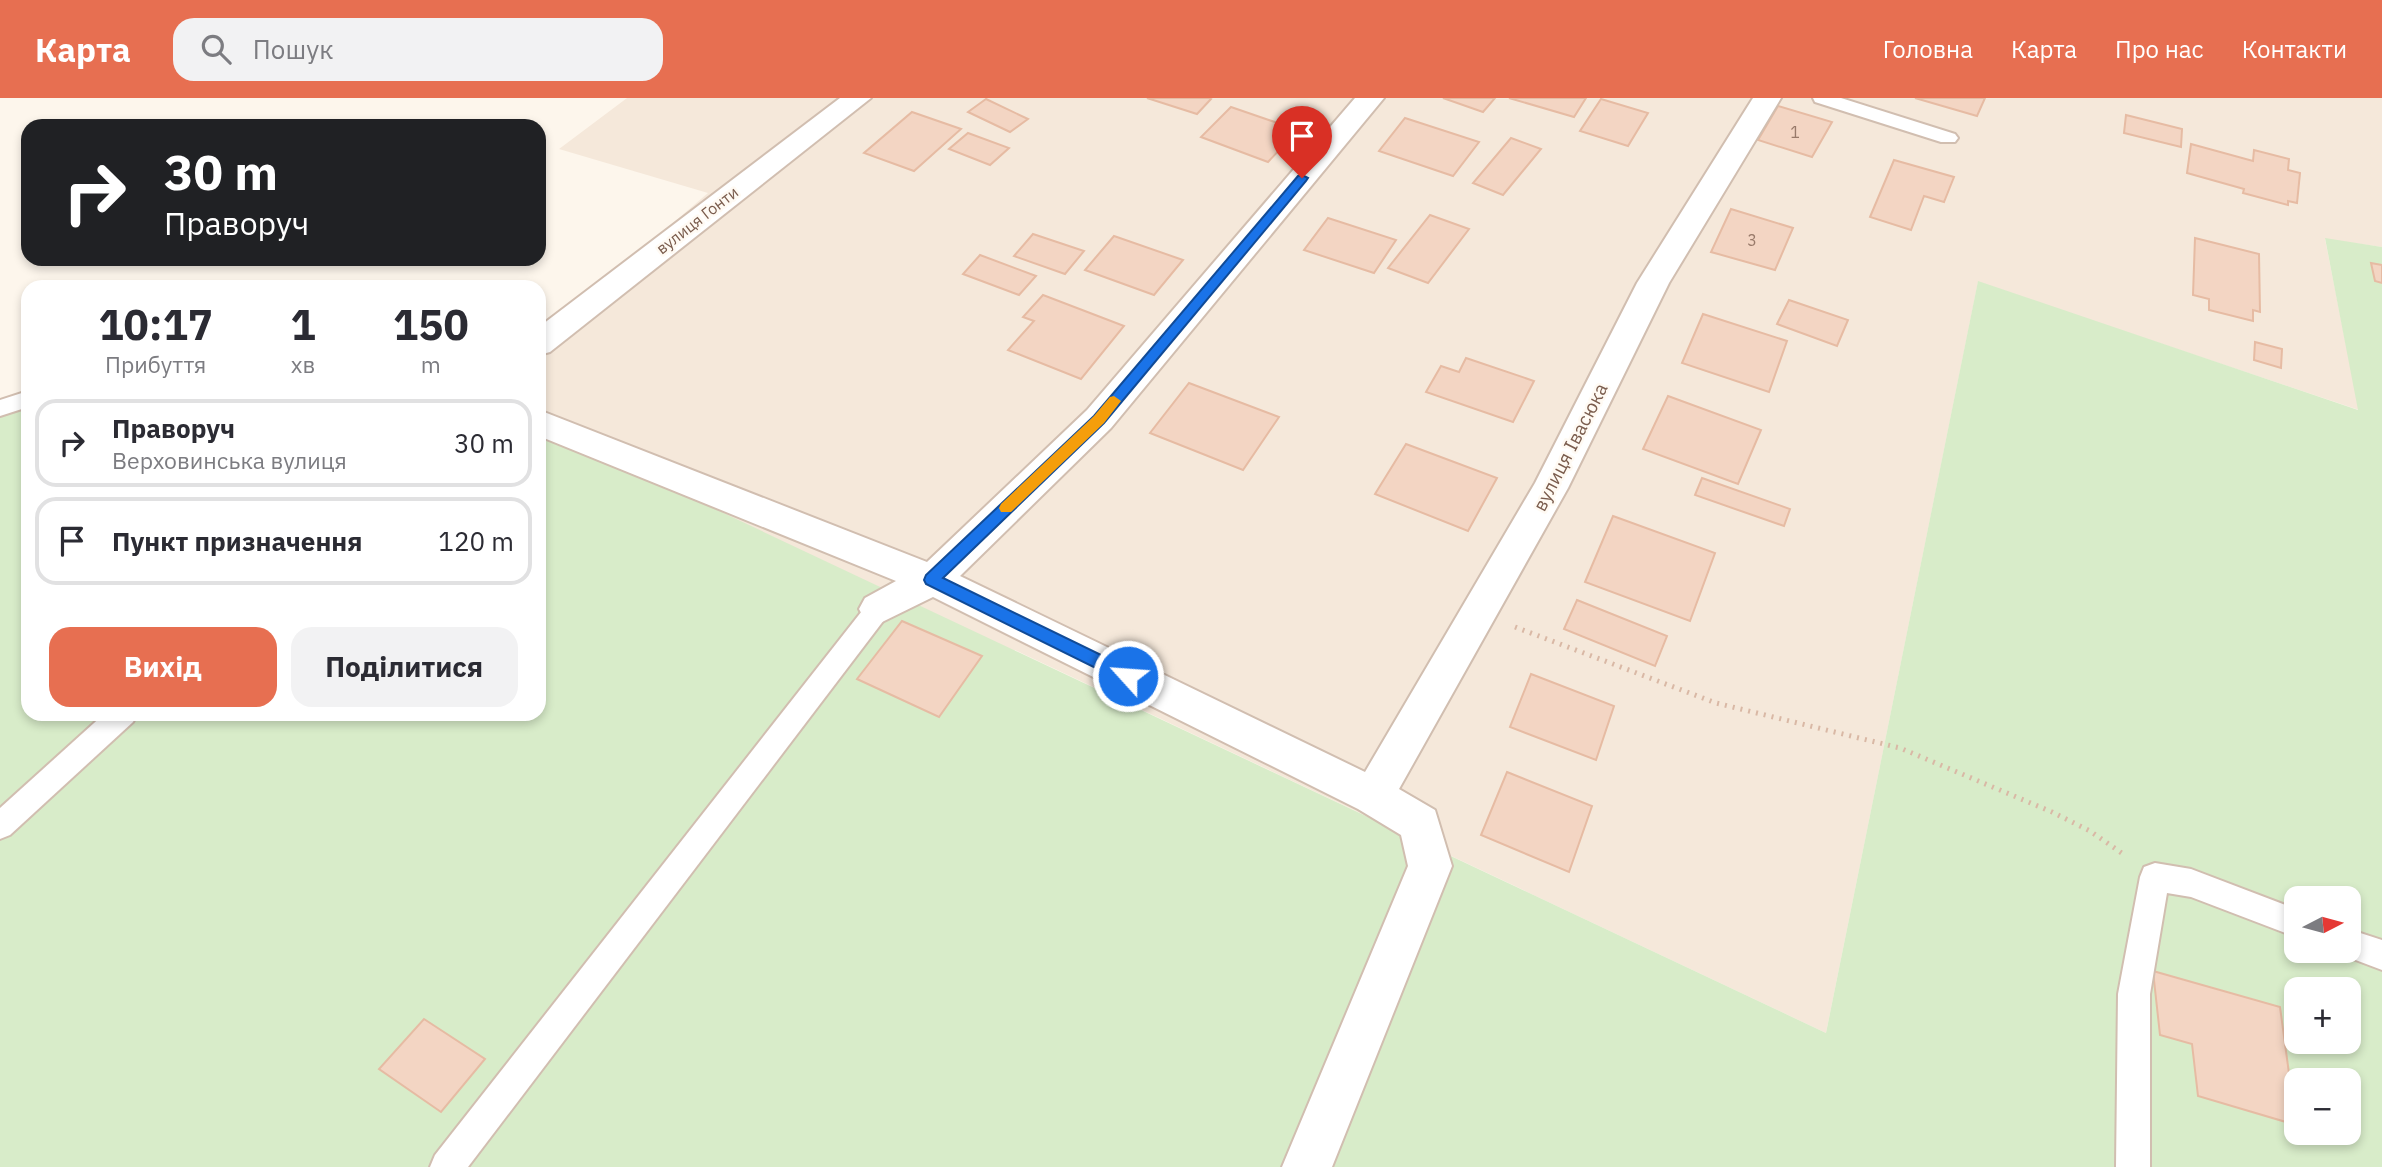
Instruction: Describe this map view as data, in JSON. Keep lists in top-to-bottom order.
{
  "streets": {
    "street": ["вулиця Гонти", "вулиця Івасюка"]
  },
  "house_numbers": ["1", "3"],
  "north": "right",
  "page": {
    "header": "Карта",
    "search": "Пошук",
    "nav": [
      "Головна",
      "Карта",
      "Про нас",
      "Контакти"
    ],
    "turn": ["30 m", "Праворуч"],
    "eta": [
      "10:17",
      "Прибуття",
      "1",
      "хв",
      "150",
      "m"
    ],
    "list": [
      {
        "name": "Праворуч",
        "note": "Верховинська вулиця",
        "value": "30 m"
      },
      {
        "name": "Пункт призначення",
        "value": "120 m"
      }
    ],
    "buttons": ["Вихід", "Поділитися"],
    "map_buttons": ["+", "−"]
  }
}
